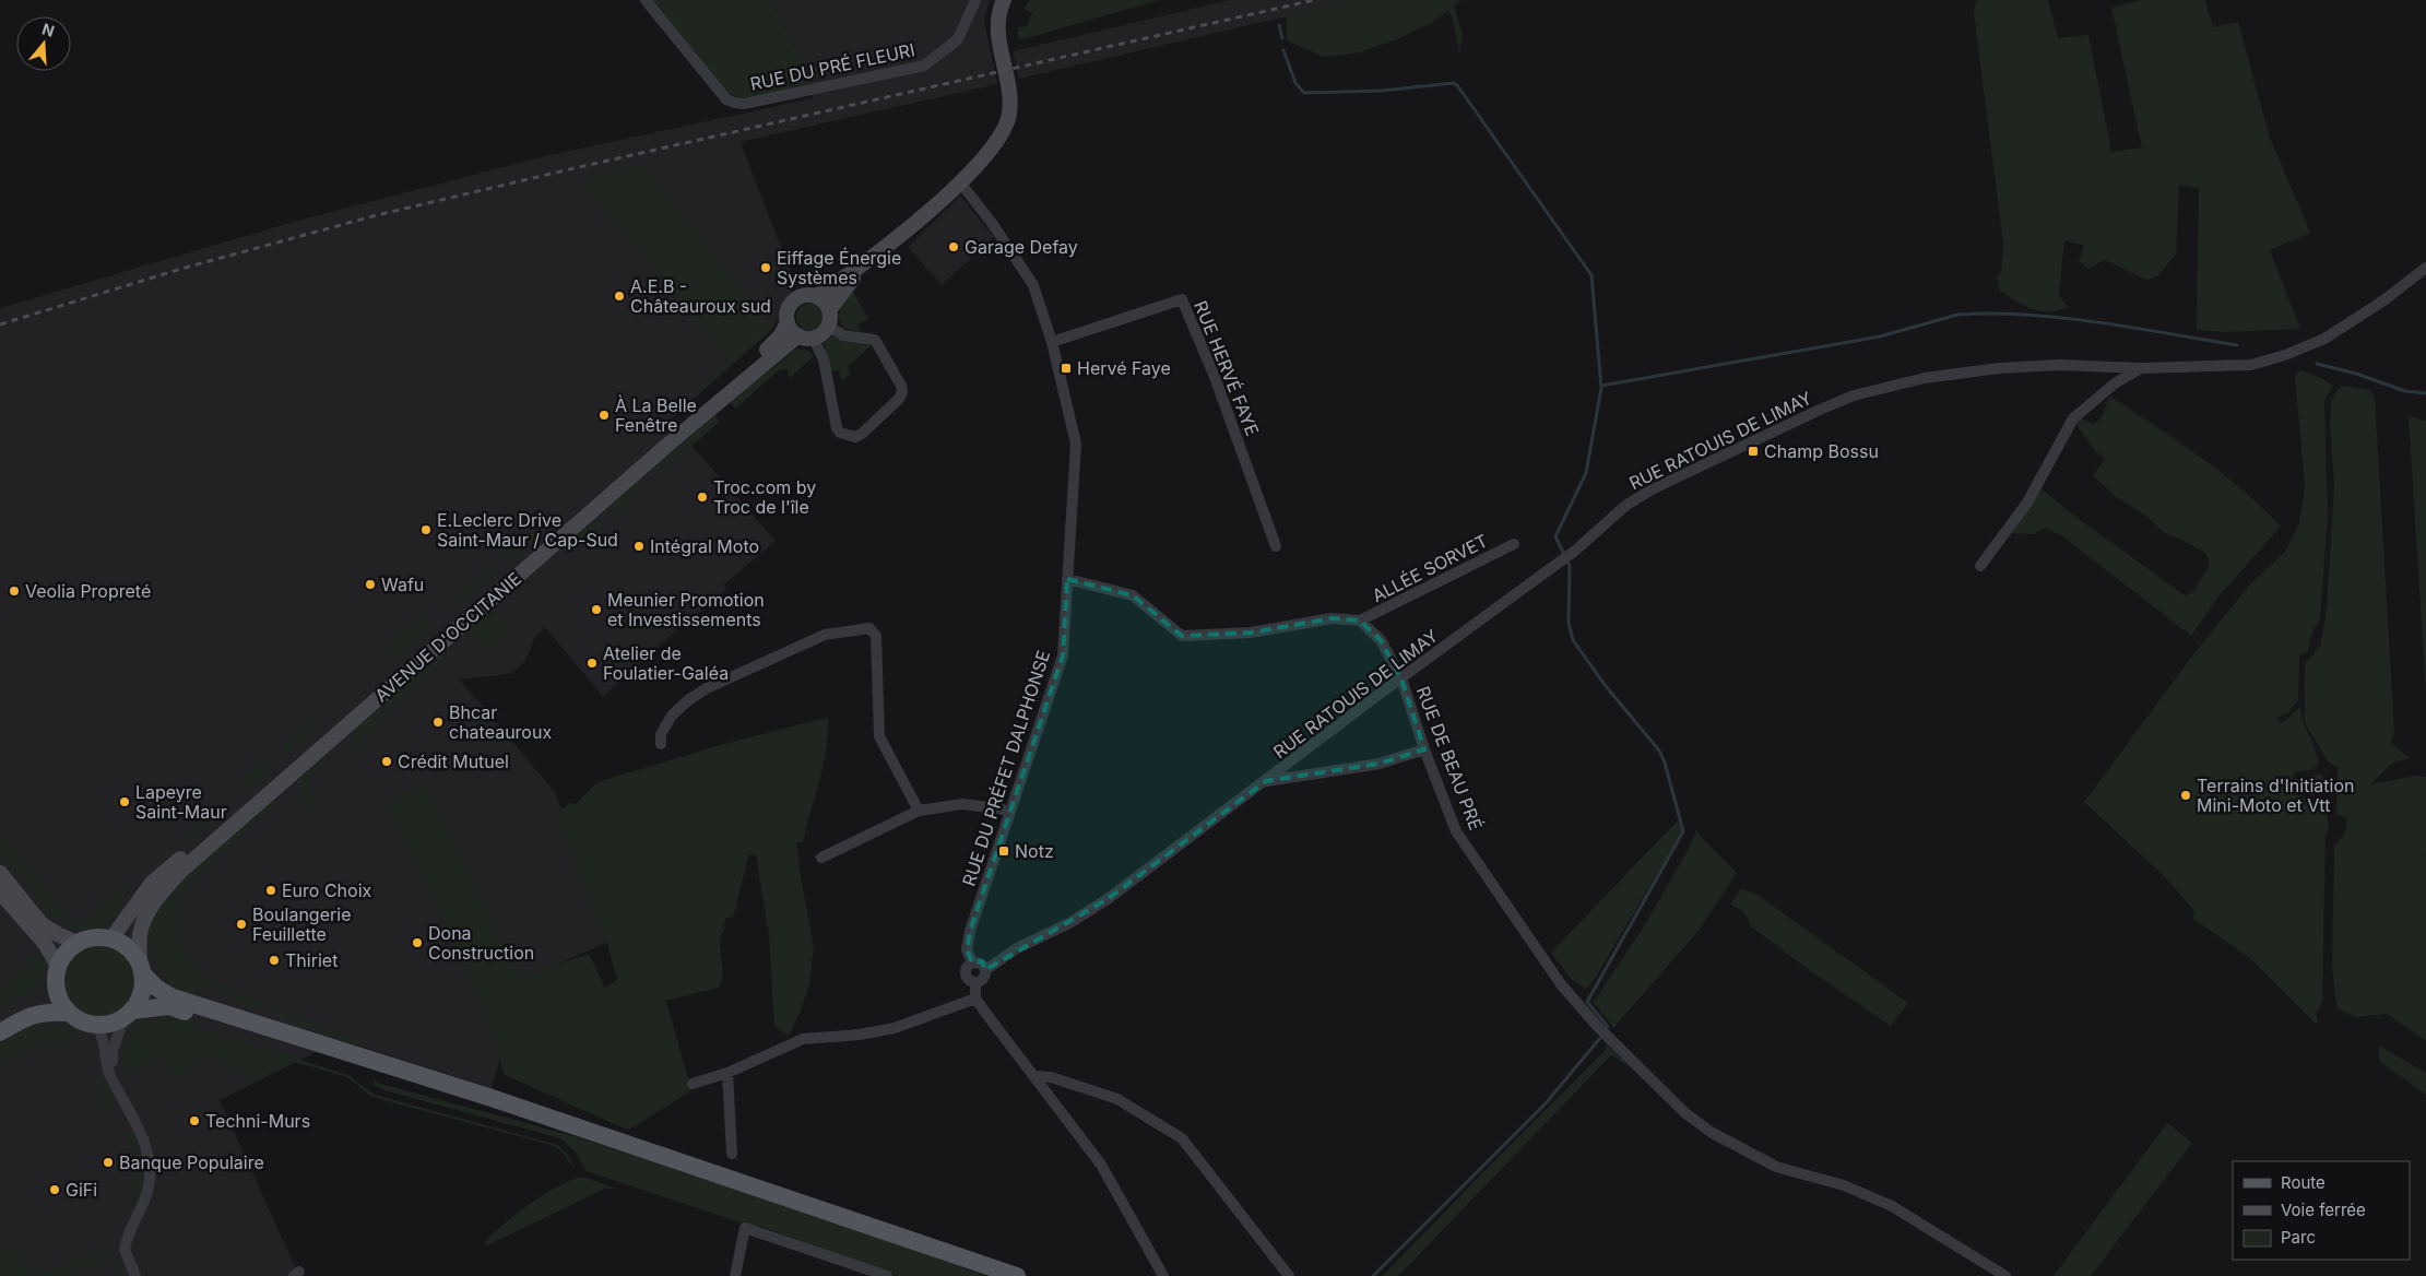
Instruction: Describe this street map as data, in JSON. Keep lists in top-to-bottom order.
{
  "streets": {
    "main road": ["AVENUE D'OCCITANIE"],
    "street": [
      "RUE DU PRÉ FLEURI",
      "RUE HERVÉ FAYE",
      "RUE RATOUIS DE LIMAY",
      "ALLÉE SORVET",
      "RUE DE BEAU PRÉ",
      "RUE DU PRÉFET DALPHONSE"
    ]
  },
  "crossings": [
    ["RUE HERVÉ FAYE", "RUE DU PRÉFET DALPHONSE"],
    ["RUE RATOUIS DE LIMAY", "RUE DE BEAU PRÉ"],
    ["RUE RATOUIS DE LIMAY", "RUE DU PRÉFET DALPHONSE"],
    ["ALLÉE SORVET", "RUE DE BEAU PRÉ"],
    ["AVENUE D'OCCITANIE", "RUE DU PRÉFET DALPHONSE"]
  ],
  "places": {
    "other": [
      "Garage Defay",
      "Eiffage Énergie Systèmes",
      "A.E.B - Châteauroux sud",
      "À La Belle Fenêtre",
      "Troc.com by Troc de l'île",
      "E.Leclerc Drive Saint-Maur / Cap-Sud",
      "Intégral Moto",
      "Wafu",
      "Veolia Propreté",
      "Meunier Promotion et Investissements",
      "Atelier de Foulatier-Galéa",
      "Bhcar chateauroux",
      "Crédit Mutuel",
      "Terrains d'Initiation Mini-Moto et Vtt",
      "Lapeyre Saint-Maur",
      "Euro Choix",
      "Boulangerie Feuillette",
      "Dona Construction",
      "Thiriet",
      "Techni-Murs",
      "Banque Populaire",
      "GiFi"
    ],
    "transit": ["Hervé Faye", "Champ Bossu", "Notz"]
  },
  "legend": ["Route", "Voie ferrée", "Parc"],
  "north": "top"
}
